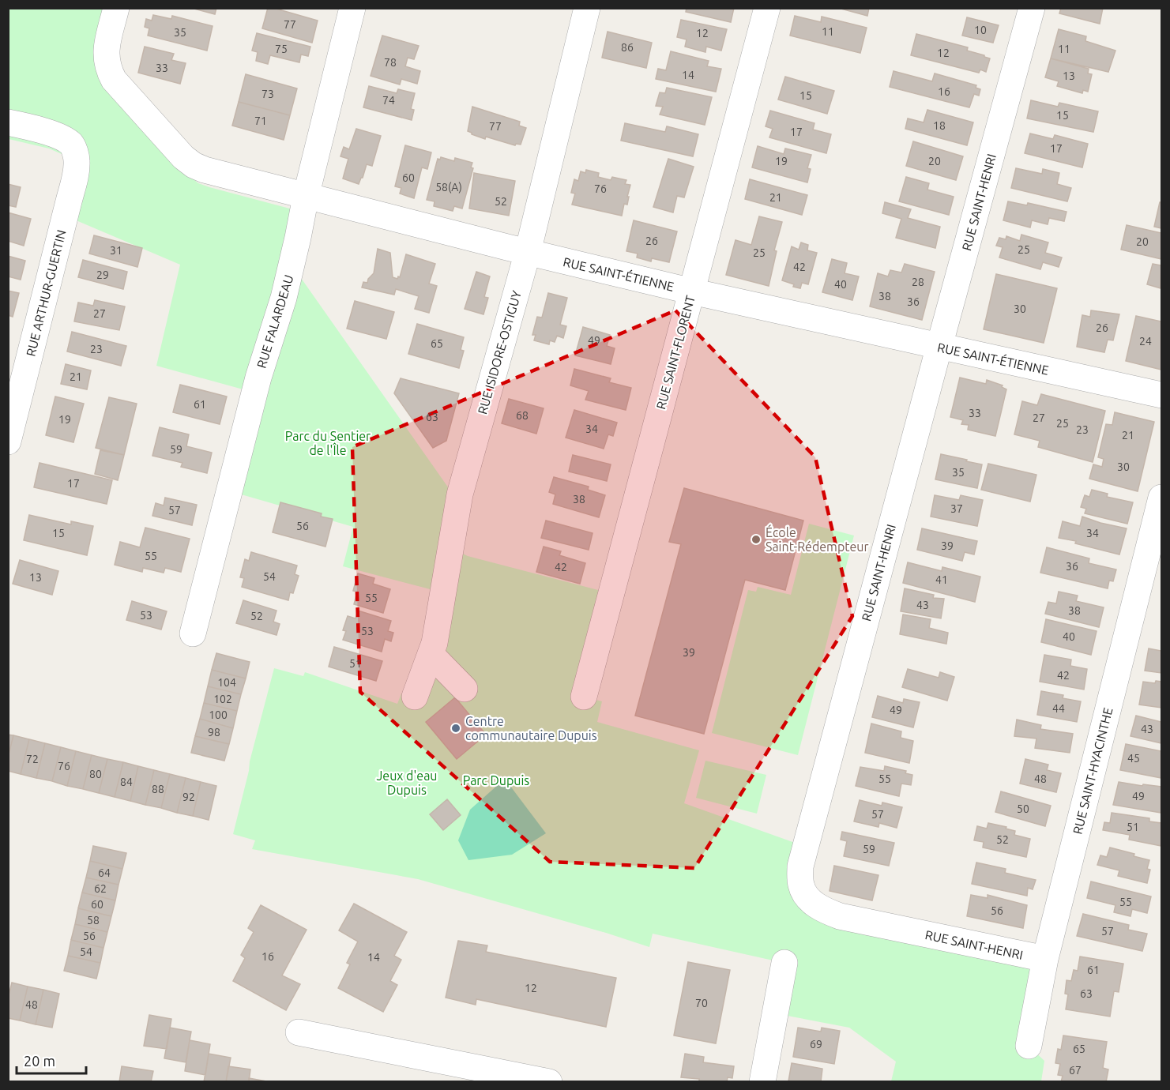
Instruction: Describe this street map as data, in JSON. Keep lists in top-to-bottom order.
{
  "streets": {
    "street": [
      "RUE SAINT-HENRI",
      "RUE SAINT-ÉTIENNE",
      "RUE ARTHUR-GUERTIN",
      "RUE FALARDEAU",
      "RUE ISIDORE-OSTIGUY",
      "RUE SAINT-FLORENT",
      "RUE SAINT-HYACINTHE"
    ]
  },
  "crossings": [
    ["RUE SAINT-HENRI", "RUE SAINT-ÉTIENNE"],
    ["RUE SAINT-HENRI", "RUE SAINT-HYACINTHE"],
    ["RUE SAINT-ÉTIENNE", "RUE FALARDEAU"],
    ["RUE SAINT-ÉTIENNE", "RUE ISIDORE-OSTIGUY"],
    ["RUE SAINT-ÉTIENNE", "RUE SAINT-FLORENT"]
  ],
  "parks": ["Parc du Sentier de l'Île", "Jeux d'eau Dupuis", "Parc Dupuis"],
  "places": ["École Saint-Rédempteur", "Centre communautaire Dupuis"],
  "house_numbers": [
    "77",
    "10",
    "11",
    "35",
    "12",
    "86",
    "75",
    "11",
    "12",
    "78",
    "33",
    "14",
    "13",
    "16",
    "73",
    "15",
    "74",
    "15",
    "71",
    "18",
    "77",
    "17",
    "17",
    "19",
    "20",
    "60",
    "58(A)",
    "76",
    "21",
    "52",
    "26",
    "20",
    "25",
    "31",
    "25",
    "42",
    "29",
    "28",
    "40",
    "38",
    "36",
    "30",
    "27",
    "26",
    "49",
    "24",
    "65",
    "23",
    "21",
    "61",
    "33",
    "68",
    "63",
    "27",
    "19",
    "25",
    "34",
    "23",
    "21",
    "59",
    "30",
    "35",
    "17",
    "38",
    "37",
    "57",
    "56",
    "15",
    "34",
    "39",
    "55",
    "36",
    "42",
    "54",
    "13",
    "41",
    "55",
    "43",
    "38",
    "53",
    "52",
    "53",
    "40",
    "39",
    "51",
    "42",
    "104",
    "102",
    "44",
    "49",
    "100",
    "43",
    "98",
    "45",
    "72",
    "76",
    "80",
    "55",
    "48",
    "84",
    "88",
    "49",
    "92",
    "50",
    "57",
    "51",
    "52",
    "59",
    "64",
    "62",
    "55",
    "60",
    "56",
    "58",
    "57",
    "56",
    "54",
    "16",
    "14",
    "61",
    "12",
    "63",
    "70",
    "48",
    "69",
    "65",
    "67"
  ],
  "scale_bar": "20 m"
}
